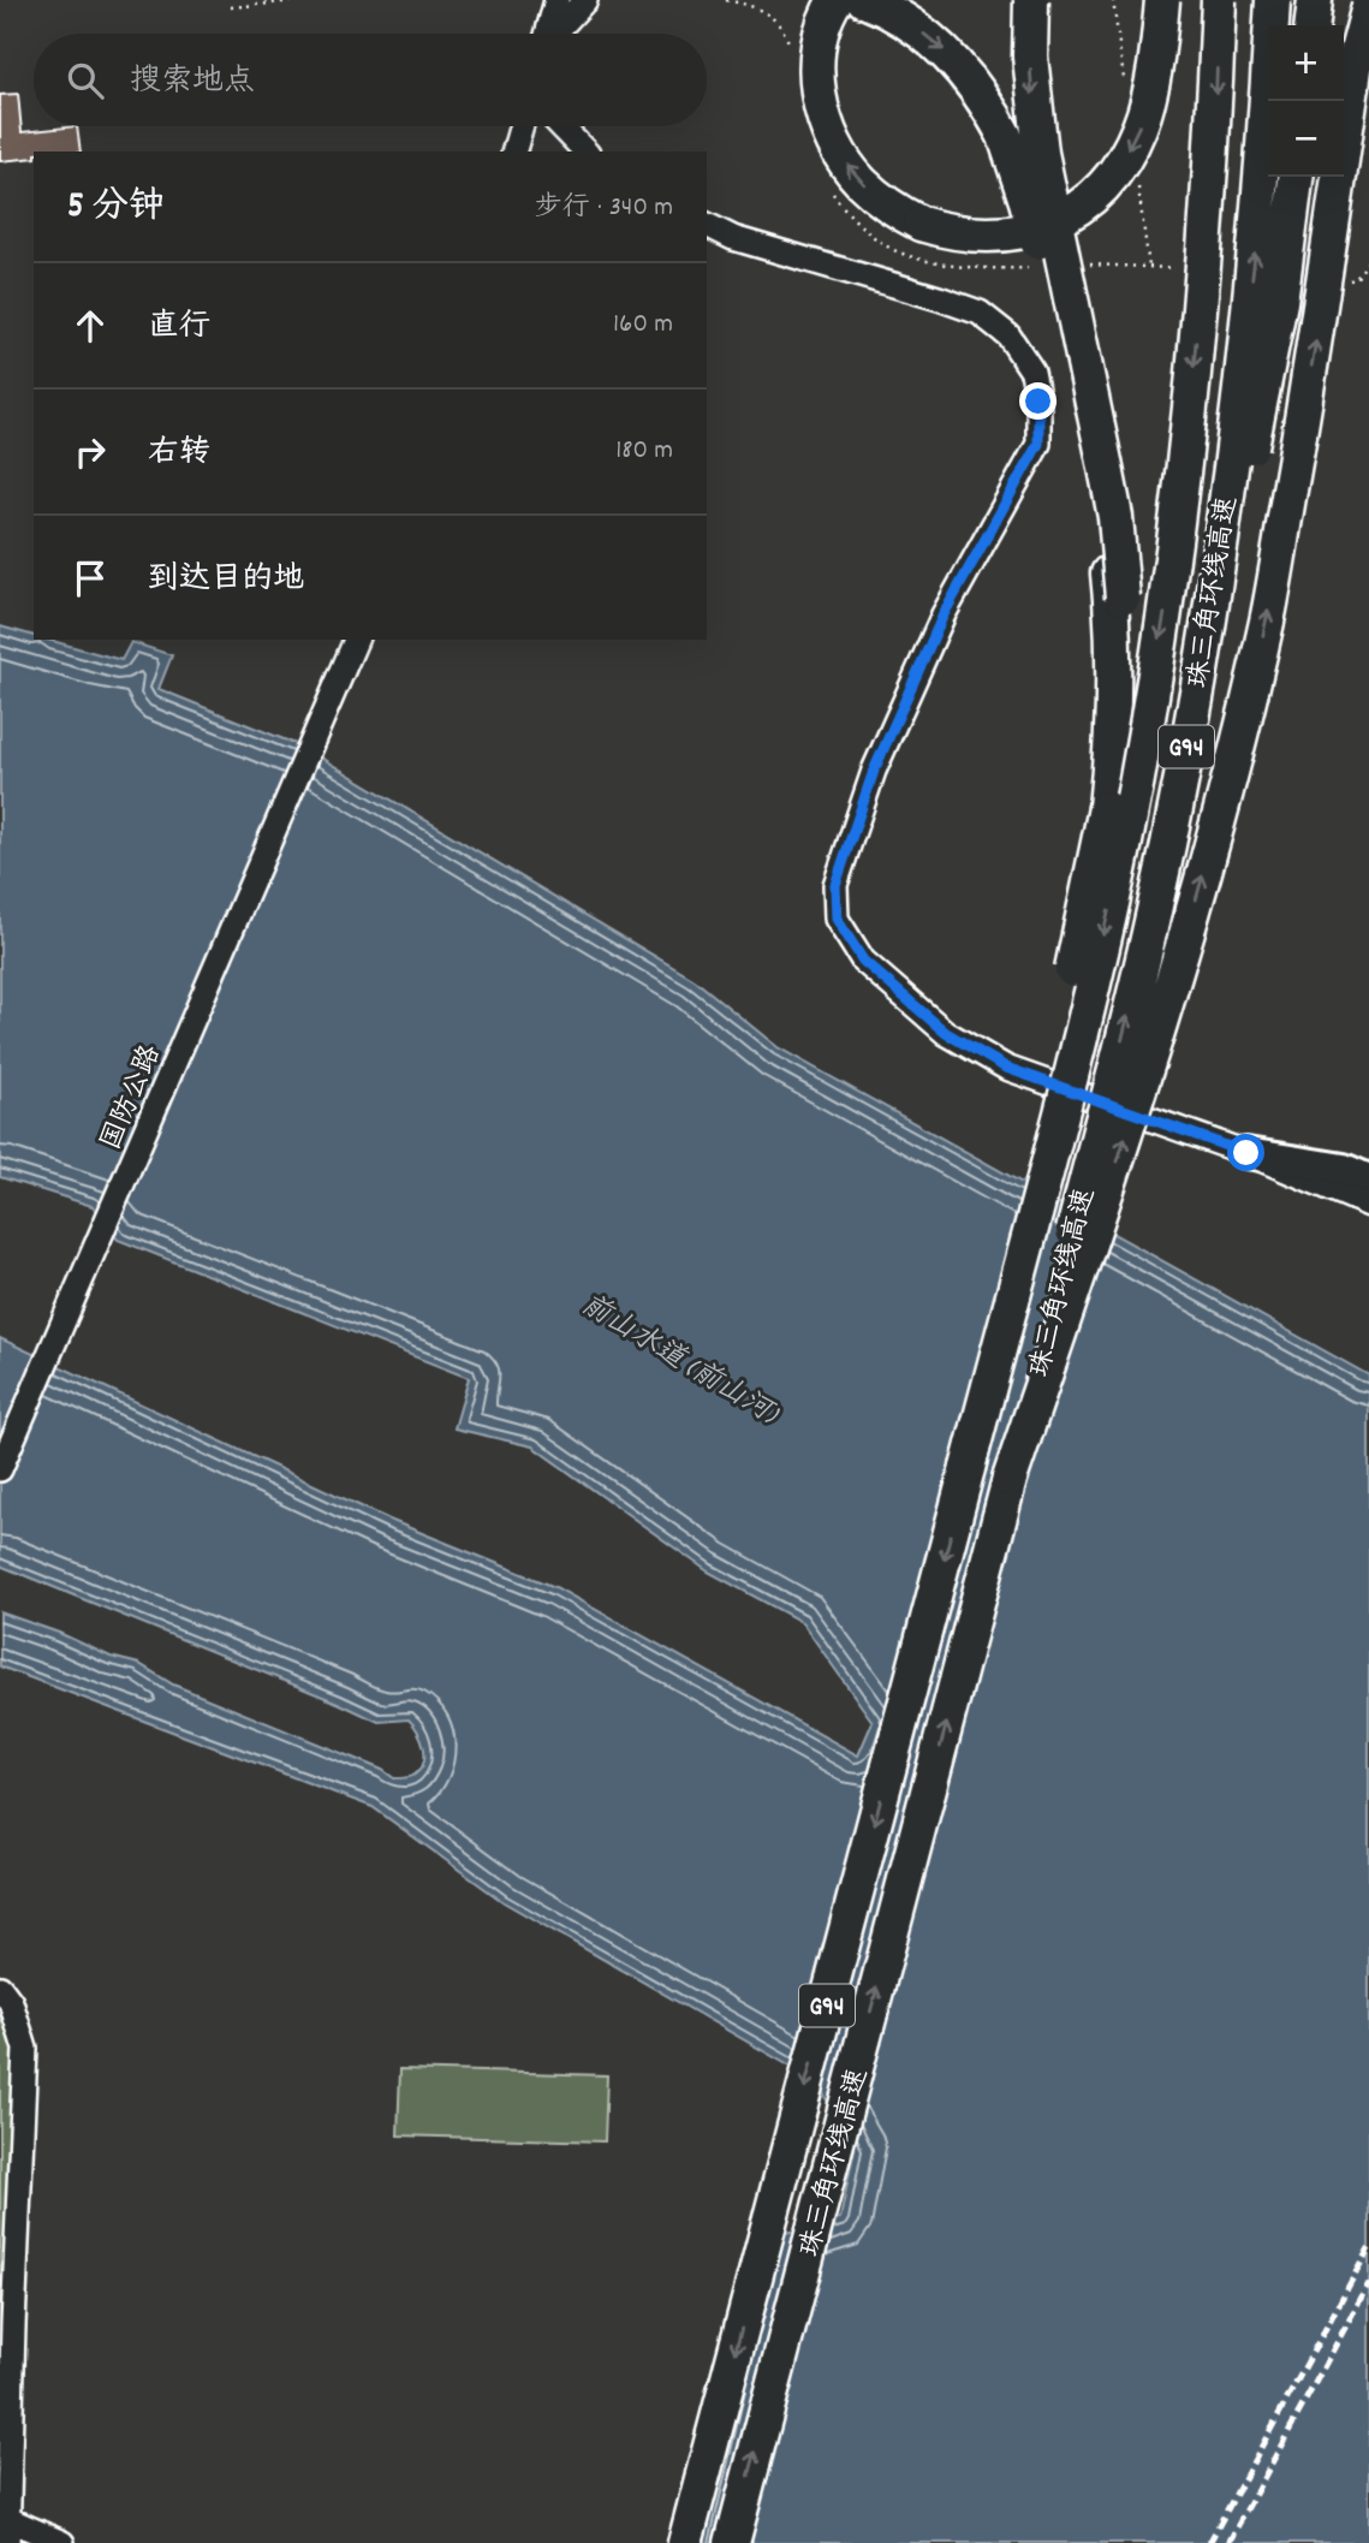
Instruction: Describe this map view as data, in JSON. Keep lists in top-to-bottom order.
{
  "streets": {
    "highway": ["珠三角环线高速", "G94"],
    "street": ["国防公路"]
  },
  "water": ["前山水道 (前山河)"],
  "page": {
    "map_buttons": ["+", "−"],
    "search": "搜索地点",
    "heading": ["5 分钟", "步行 · 340 m"],
    "list": [
      ["直行", "160 m"],
      ["右转", "180 m"],
      "到达目的地"
    ]
  }
}
